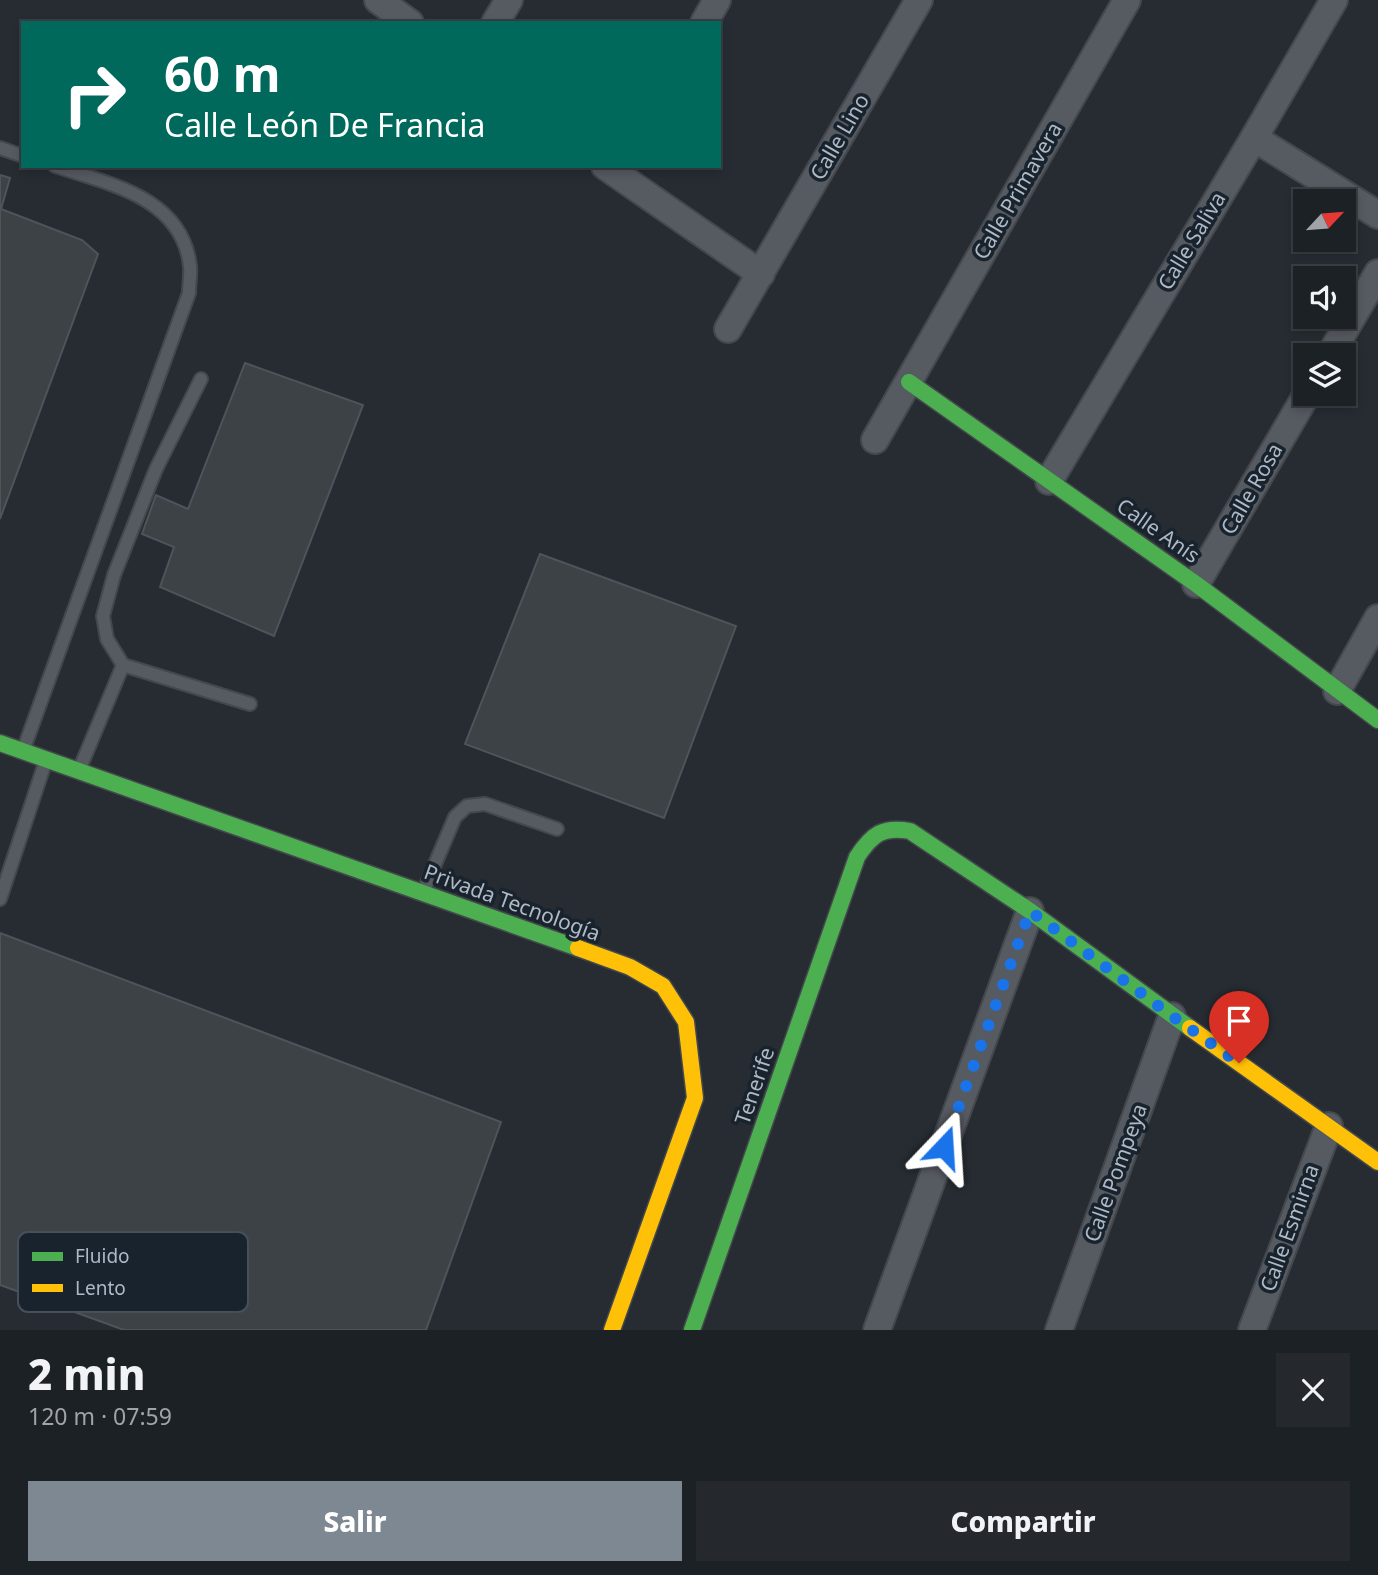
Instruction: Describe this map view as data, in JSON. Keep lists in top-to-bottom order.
{
  "streets": {
    "street": [
      "Calle Lino",
      "Calle Primavera",
      "Calle Saliva",
      "Calle Rosa",
      "Calle Anís",
      "Privada Tecnología",
      "Tenerife",
      "Calle Pompeya",
      "Calle Esmirna"
    ]
  },
  "crossings": [
    ["Calle Primavera", "Calle Anís"],
    ["Calle Saliva", "Calle Anís"],
    ["Calle Rosa", "Calle Anís"]
  ],
  "legend": ["Fluido", "Lento"],
  "north": "top right",
  "page": {
    "turn": ["60 m", "Calle León De Francia"],
    "heading": ["2 min", "120 m · 07:59"],
    "buttons": ["Salir", "Compartir"]
  }
}
